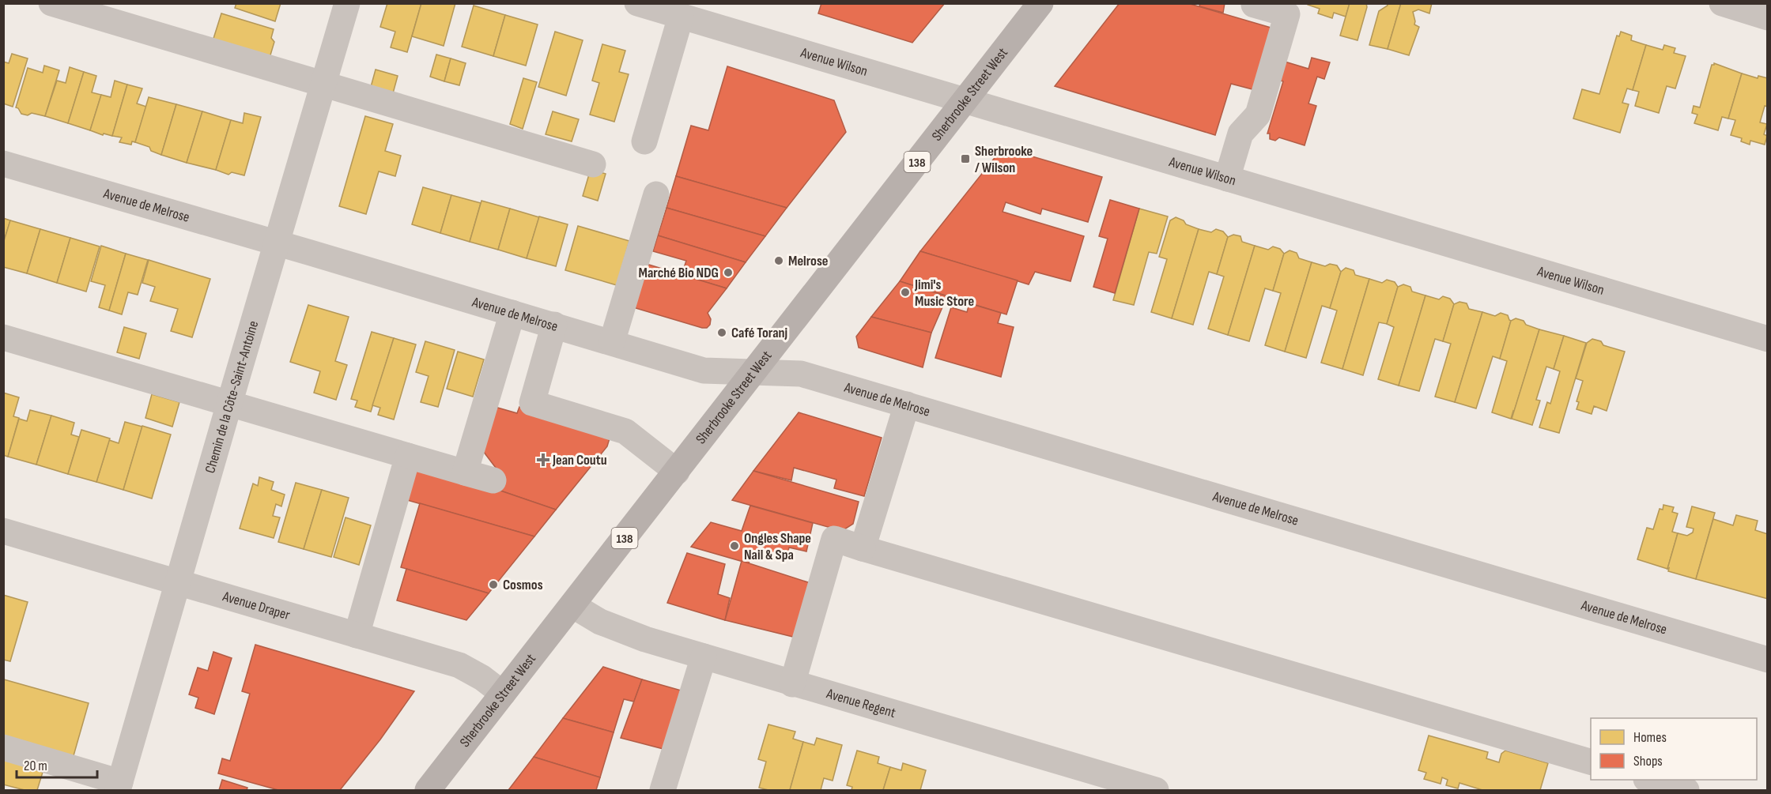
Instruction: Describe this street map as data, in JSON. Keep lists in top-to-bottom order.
{
  "streets": {
    "main road": ["Sherbrooke Street West", "138"],
    "street": [
      "Avenue Wilson",
      "Avenue de Melrose",
      "Chemin de la Côte-Saint-Antoine",
      "Avenue Draper",
      "Avenue Regent"
    ]
  },
  "crossings": [
    ["Avenue Wilson", "Sherbrooke Street West"],
    ["Sherbrooke Street West", "Avenue de Melrose"],
    ["Sherbrooke Street West", "Avenue Draper"],
    ["Sherbrooke Street West", "Avenue Regent"],
    ["Avenue de Melrose", "Chemin de la Côte-Saint-Antoine"],
    ["Chemin de la Côte-Saint-Antoine", "Avenue Draper"]
  ],
  "places": {
    "transit": ["Sherbrooke / Wilson"],
    "other": [
      "Melrose",
      "Marché Bio NDG",
      "Jimi's Music Store",
      "Café Toranj",
      "Ongles Shape Nail & Spa",
      "Cosmos"
    ],
    "health": ["Jean Coutu"]
  },
  "legend": ["Homes", "Shops"],
  "scale_bar": "20 m"
}
